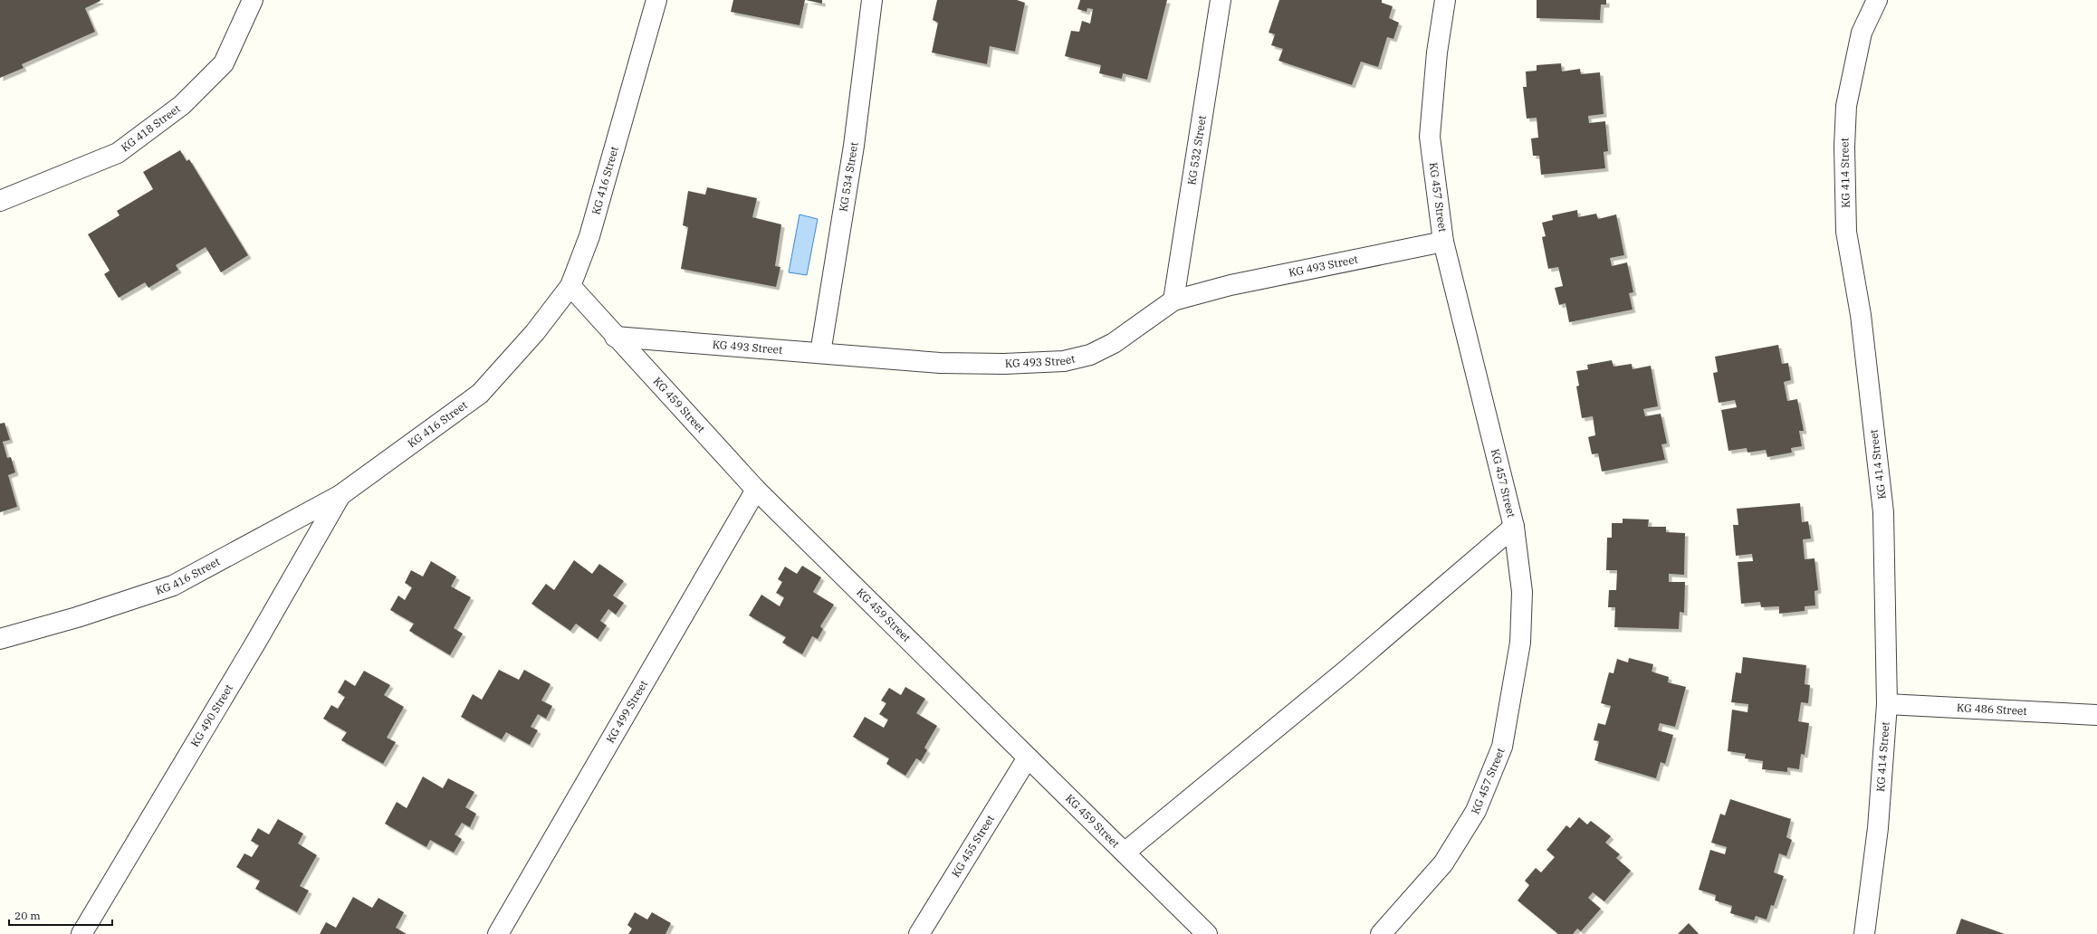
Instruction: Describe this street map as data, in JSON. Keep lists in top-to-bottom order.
{
  "streets": {
    "street": [
      "KG 418 Street",
      "KG 532 Street",
      "KG 414 Street",
      "KG 534 Street",
      "KG 416 Street",
      "KG 457 Street",
      "KG 493 Street",
      "KG 459 Street",
      "KG 486 Street",
      "KG 499 Street",
      "KG 490 Street",
      "KG 455 Street"
    ]
  },
  "crossings": [
    ["KG 532 Street", "KG 493 Street"],
    ["KG 414 Street", "KG 486 Street"],
    ["KG 534 Street", "KG 493 Street"],
    ["KG 416 Street", "KG 459 Street"],
    ["KG 416 Street", "KG 490 Street"],
    ["KG 457 Street", "KG 493 Street"],
    ["KG 493 Street", "KG 459 Street"],
    ["KG 459 Street", "KG 499 Street"],
    ["KG 459 Street", "KG 455 Street"]
  ],
  "scale_bar": "20 m"
}
